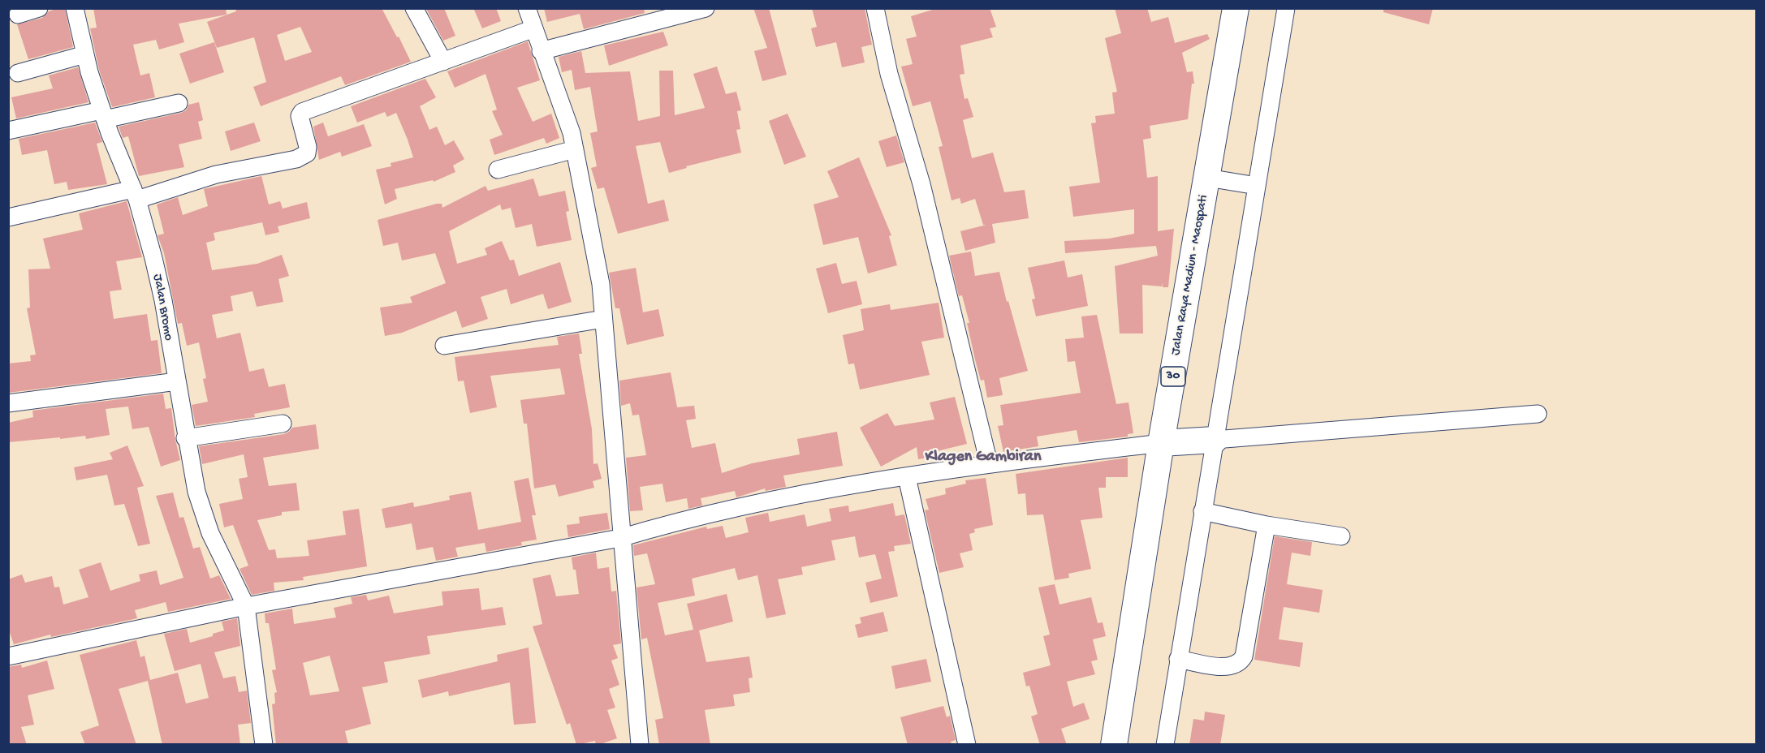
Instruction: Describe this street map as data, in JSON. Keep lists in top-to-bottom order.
{
  "streets": {
    "highway": ["Jalan Raya Madiun - Maospati", "30"],
    "street": ["Jalan Bromo"]
  },
  "districts": ["Klagen Gambiran"]
}
